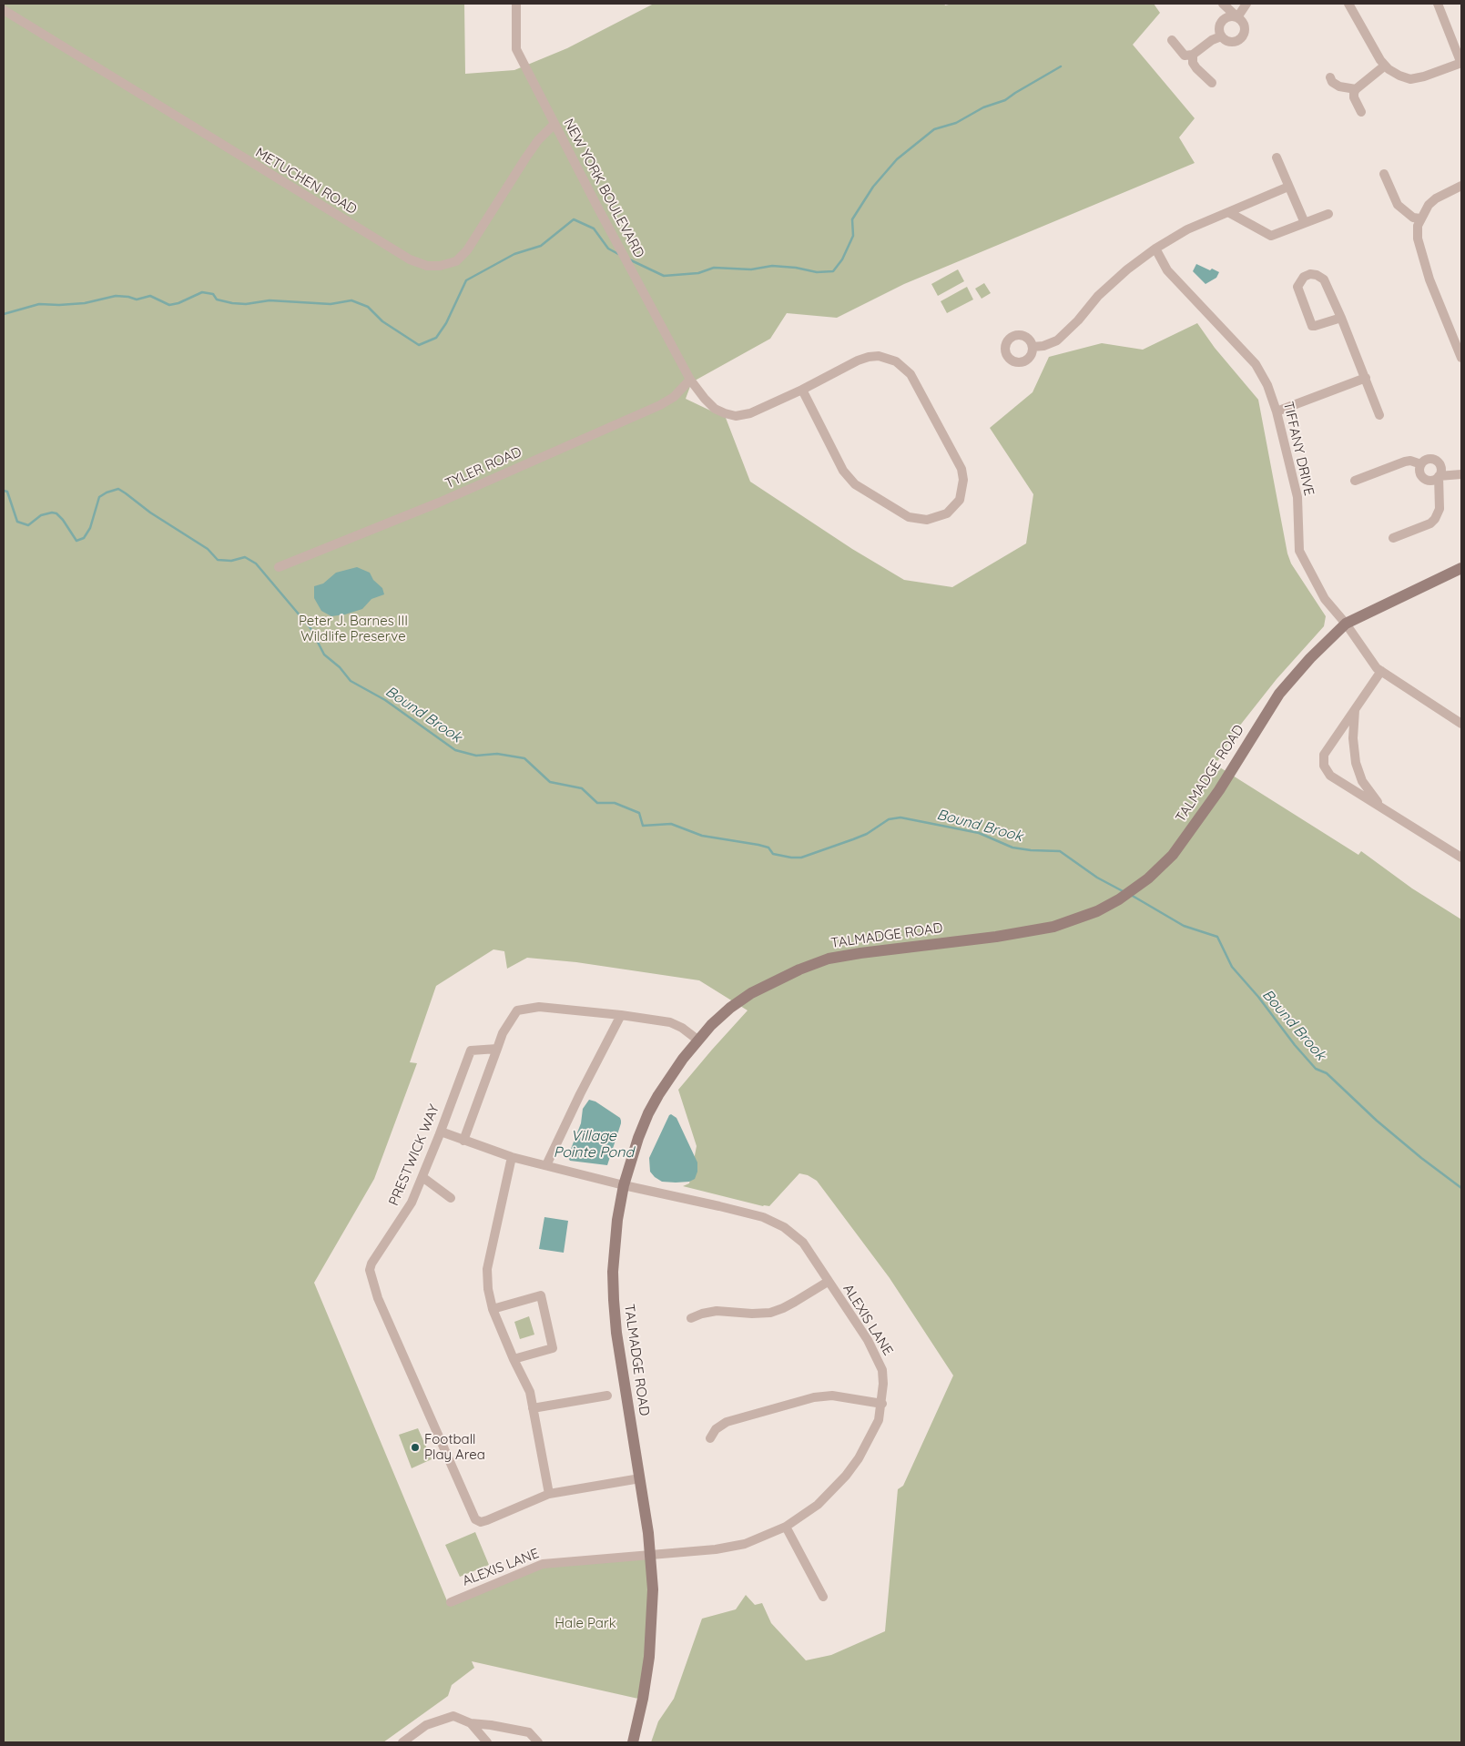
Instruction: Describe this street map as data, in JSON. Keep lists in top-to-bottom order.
{
  "streets": {
    "street": [
      "METUCHEN ROAD",
      "NEW YORK BOULEVARD",
      "TIFFANY DRIVE",
      "TYLER ROAD",
      "TALMADGE ROAD",
      "PRESTWICK WAY",
      "ALEXIS LANE"
    ]
  },
  "crossings": [
    ["METUCHEN ROAD", "NEW YORK BOULEVARD"],
    ["NEW YORK BOULEVARD", "TYLER ROAD"],
    ["TIFFANY DRIVE", "TALMADGE ROAD"],
    ["TALMADGE ROAD", "PRESTWICK WAY"],
    ["TALMADGE ROAD", "ALEXIS LANE"],
    ["PRESTWICK WAY", "ALEXIS LANE"]
  ],
  "water": ["Bound Brook", "Village Pointe Pond"],
  "parks": ["Peter J. Barnes III Wildlife Preserve", "Hale Park"],
  "places": ["Football Play Area"]
}
